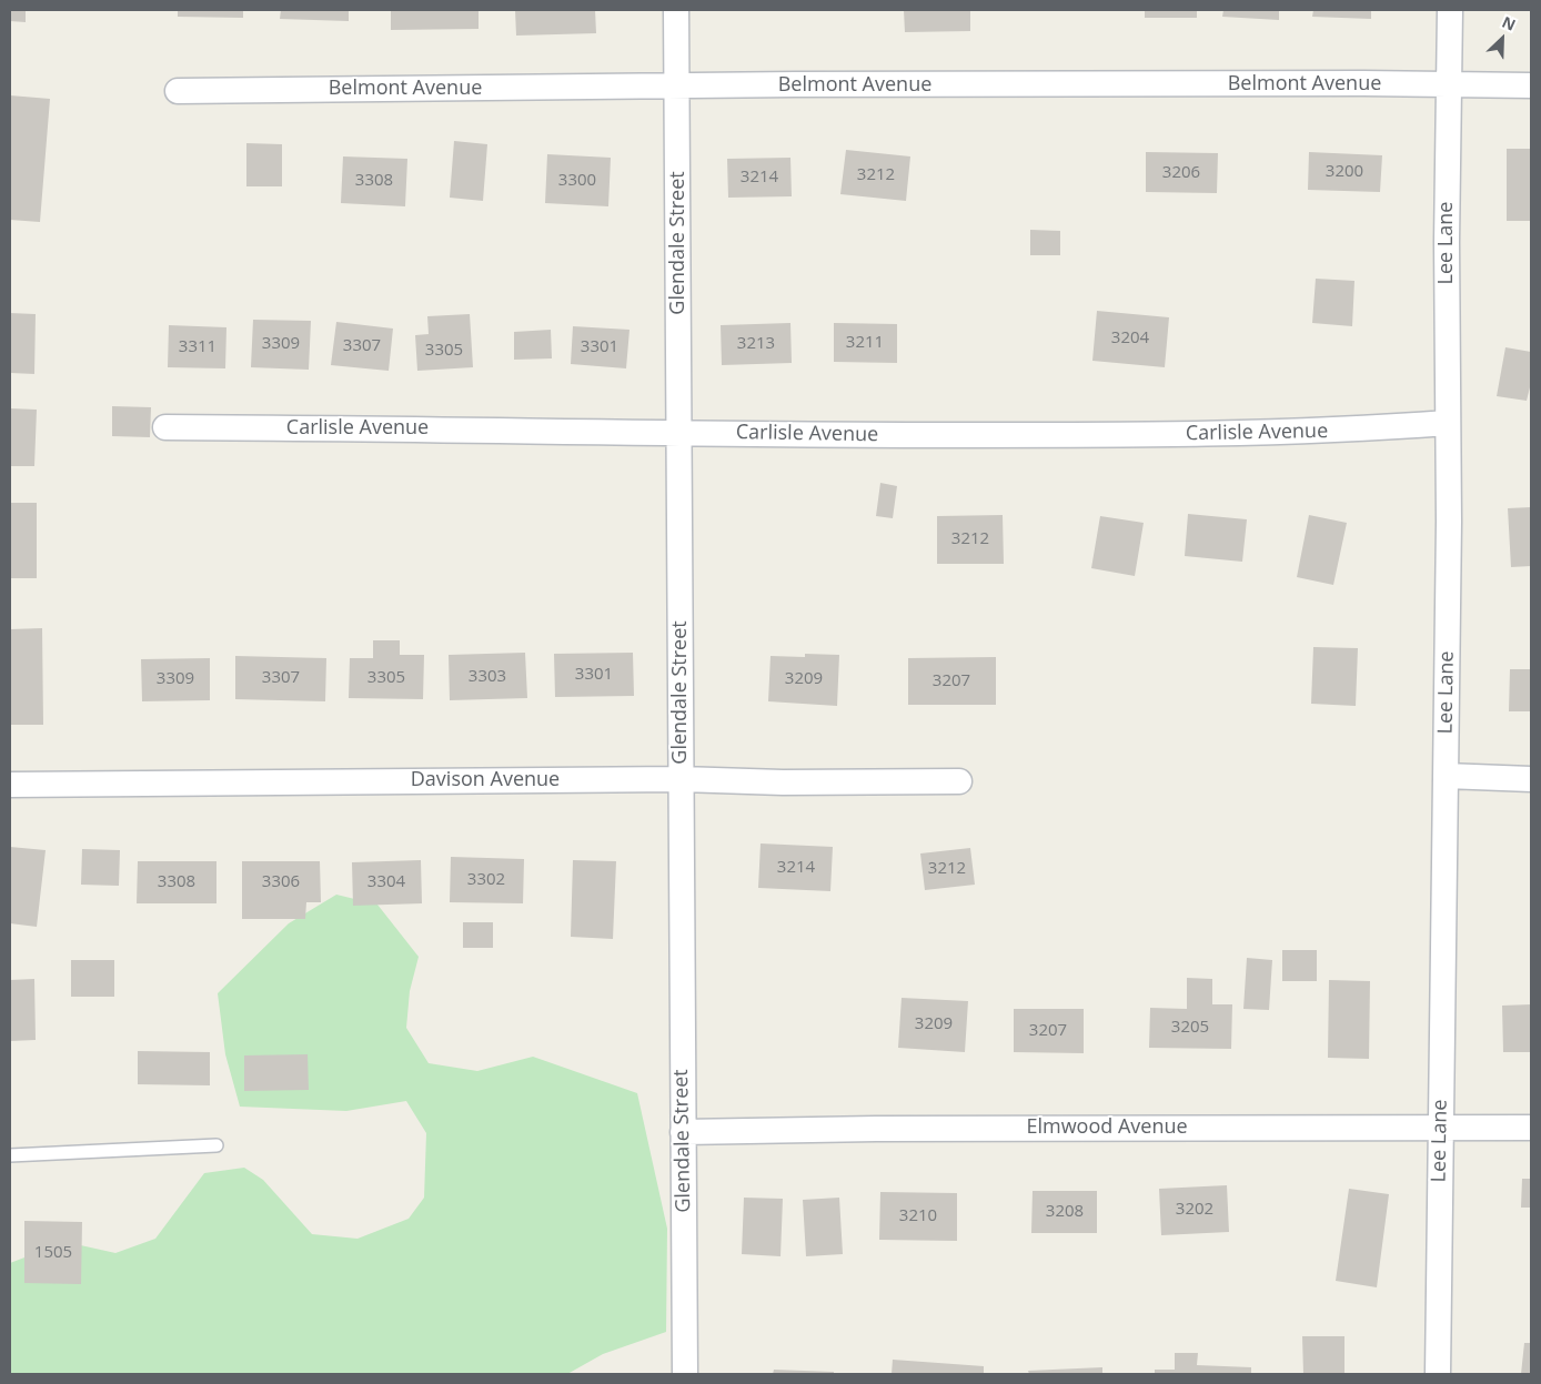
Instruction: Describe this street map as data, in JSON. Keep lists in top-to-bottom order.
{
  "streets": {
    "street": [
      "Belmont Avenue",
      "Glendale Street",
      "Lee Lane",
      "Carlisle Avenue",
      "Davison Avenue",
      "Elmwood Avenue"
    ]
  },
  "crossings": [
    ["Belmont Avenue", "Glendale Street"],
    ["Belmont Avenue", "Lee Lane"],
    ["Glendale Street", "Carlisle Avenue"],
    ["Glendale Street", "Davison Avenue"],
    ["Glendale Street", "Elmwood Avenue"],
    ["Lee Lane", "Carlisle Avenue"],
    ["Lee Lane", "Elmwood Avenue"]
  ],
  "house_numbers": [
    "3200",
    "3206",
    "3212",
    "3214",
    "3308",
    "3300",
    "3204",
    "3211",
    "3309",
    "3213",
    "3307",
    "3311",
    "3301",
    "3305",
    "3212",
    "3301",
    "3303",
    "3307",
    "3305",
    "3309",
    "3209",
    "3207",
    "3214",
    "3212",
    "3302",
    "3308",
    "3306",
    "3304",
    "3209",
    "3205",
    "3207",
    "3202",
    "3208",
    "3210",
    "1505"
  ],
  "north": "top right"
}
